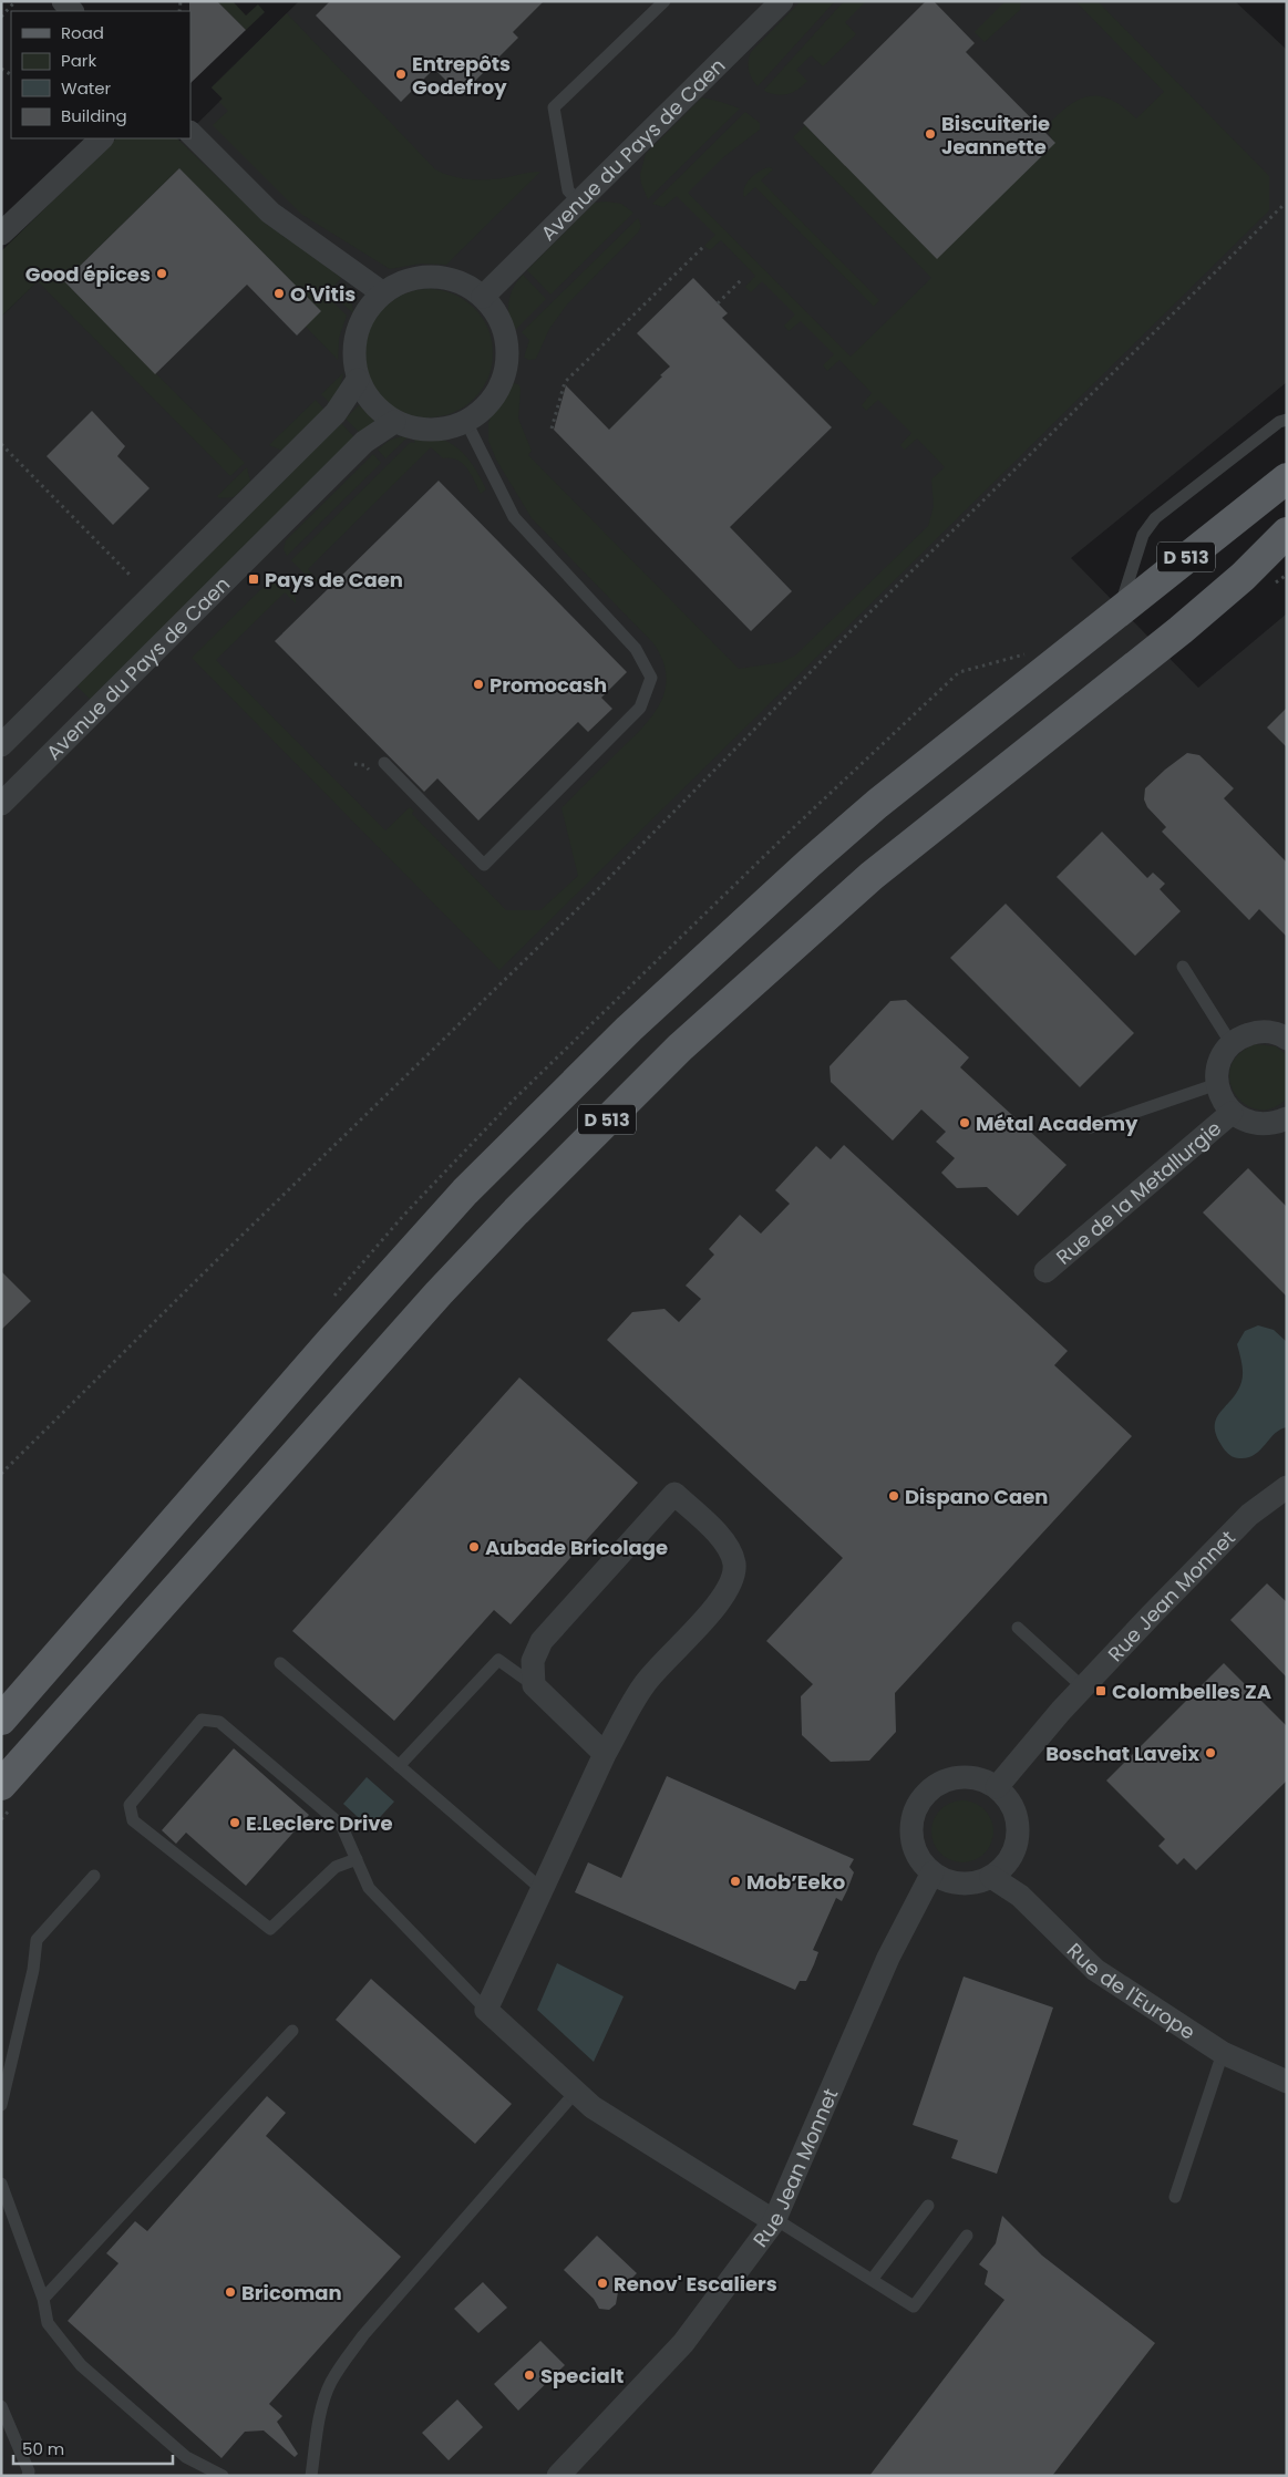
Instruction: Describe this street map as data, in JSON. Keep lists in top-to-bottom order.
{
  "streets": {
    "main road": ["D 513"],
    "street": [
      "Avenue du Pays de Caen",
      "Rue de la Metallurgie",
      "Rue Jean Monnet",
      "Rue de l'Europe"
    ]
  },
  "crossings": [
    ["Rue Jean Monnet", "Rue de l'Europe"]
  ],
  "places": {
    "other": [
      "Entrepôts Godefroy",
      "Biscuiterie Jeannette",
      "Good épices",
      "O'Vitis",
      "Promocash",
      "Métal Academy",
      "Dispano Caen",
      "Aubade Bricolage",
      "Boschat Laveix",
      "E.Leclerc Drive",
      "Mob’Eeko",
      "Renov' Escaliers",
      "Bricoman",
      "Specialt"
    ],
    "transit": ["Pays de Caen", "Colombelles ZA"]
  },
  "legend": [
    "Road",
    "Park",
    "Water",
    "Building"
  ],
  "scale_bar": "50 m"
}
